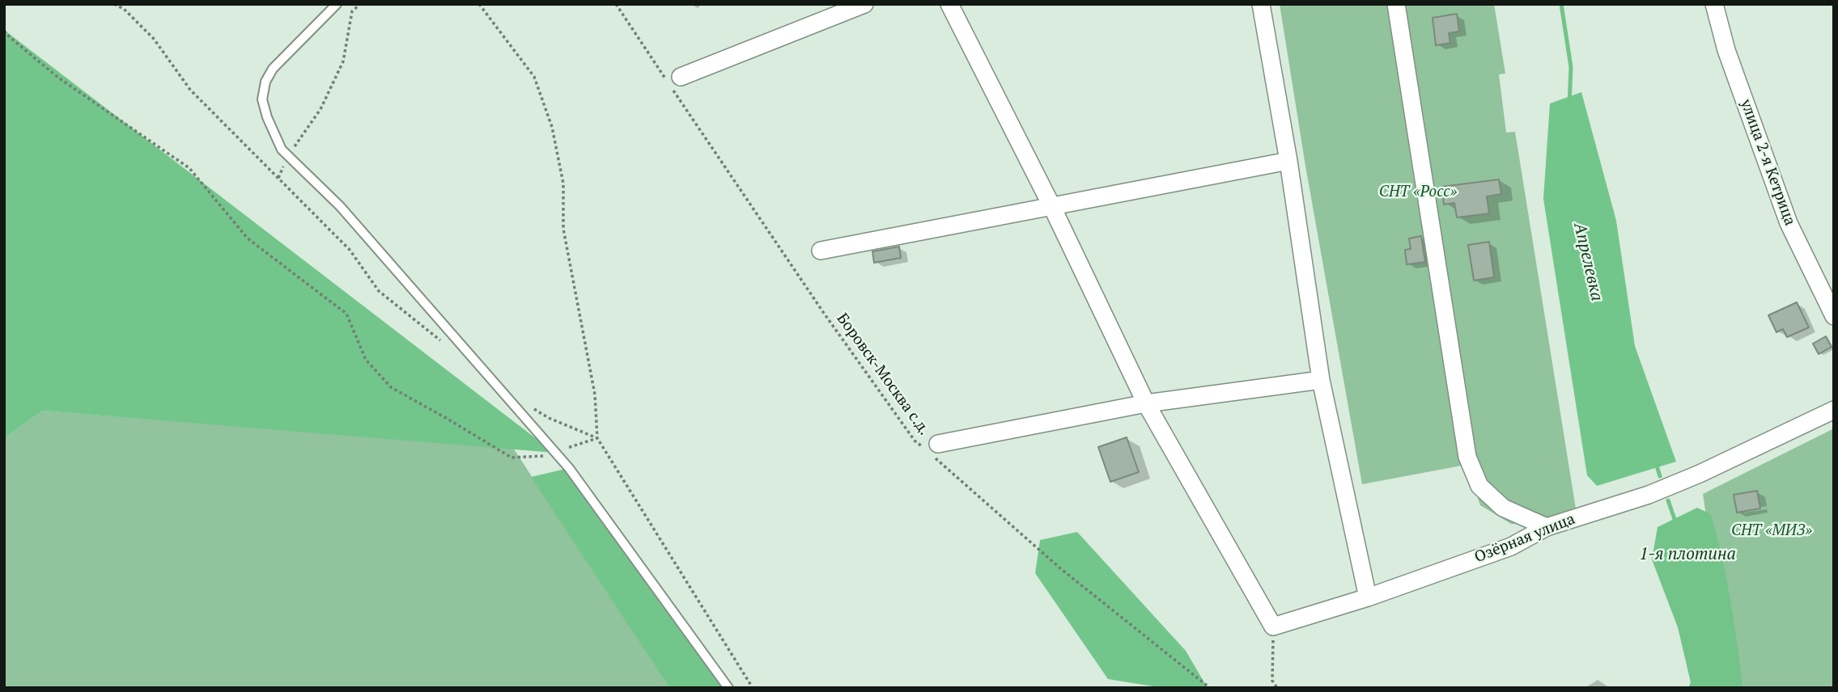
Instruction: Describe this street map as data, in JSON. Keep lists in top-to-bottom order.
{
  "streets": {
    "street": ["улица 2-я Кетрица", "Озёрная улица"],
    "path": ["Боровск-Москва с.д."]
  },
  "water": ["Апрелевка", "1-я плотина"],
  "parks": ["СНТ «Росс»", "СНТ «МИЗ»"]
}
